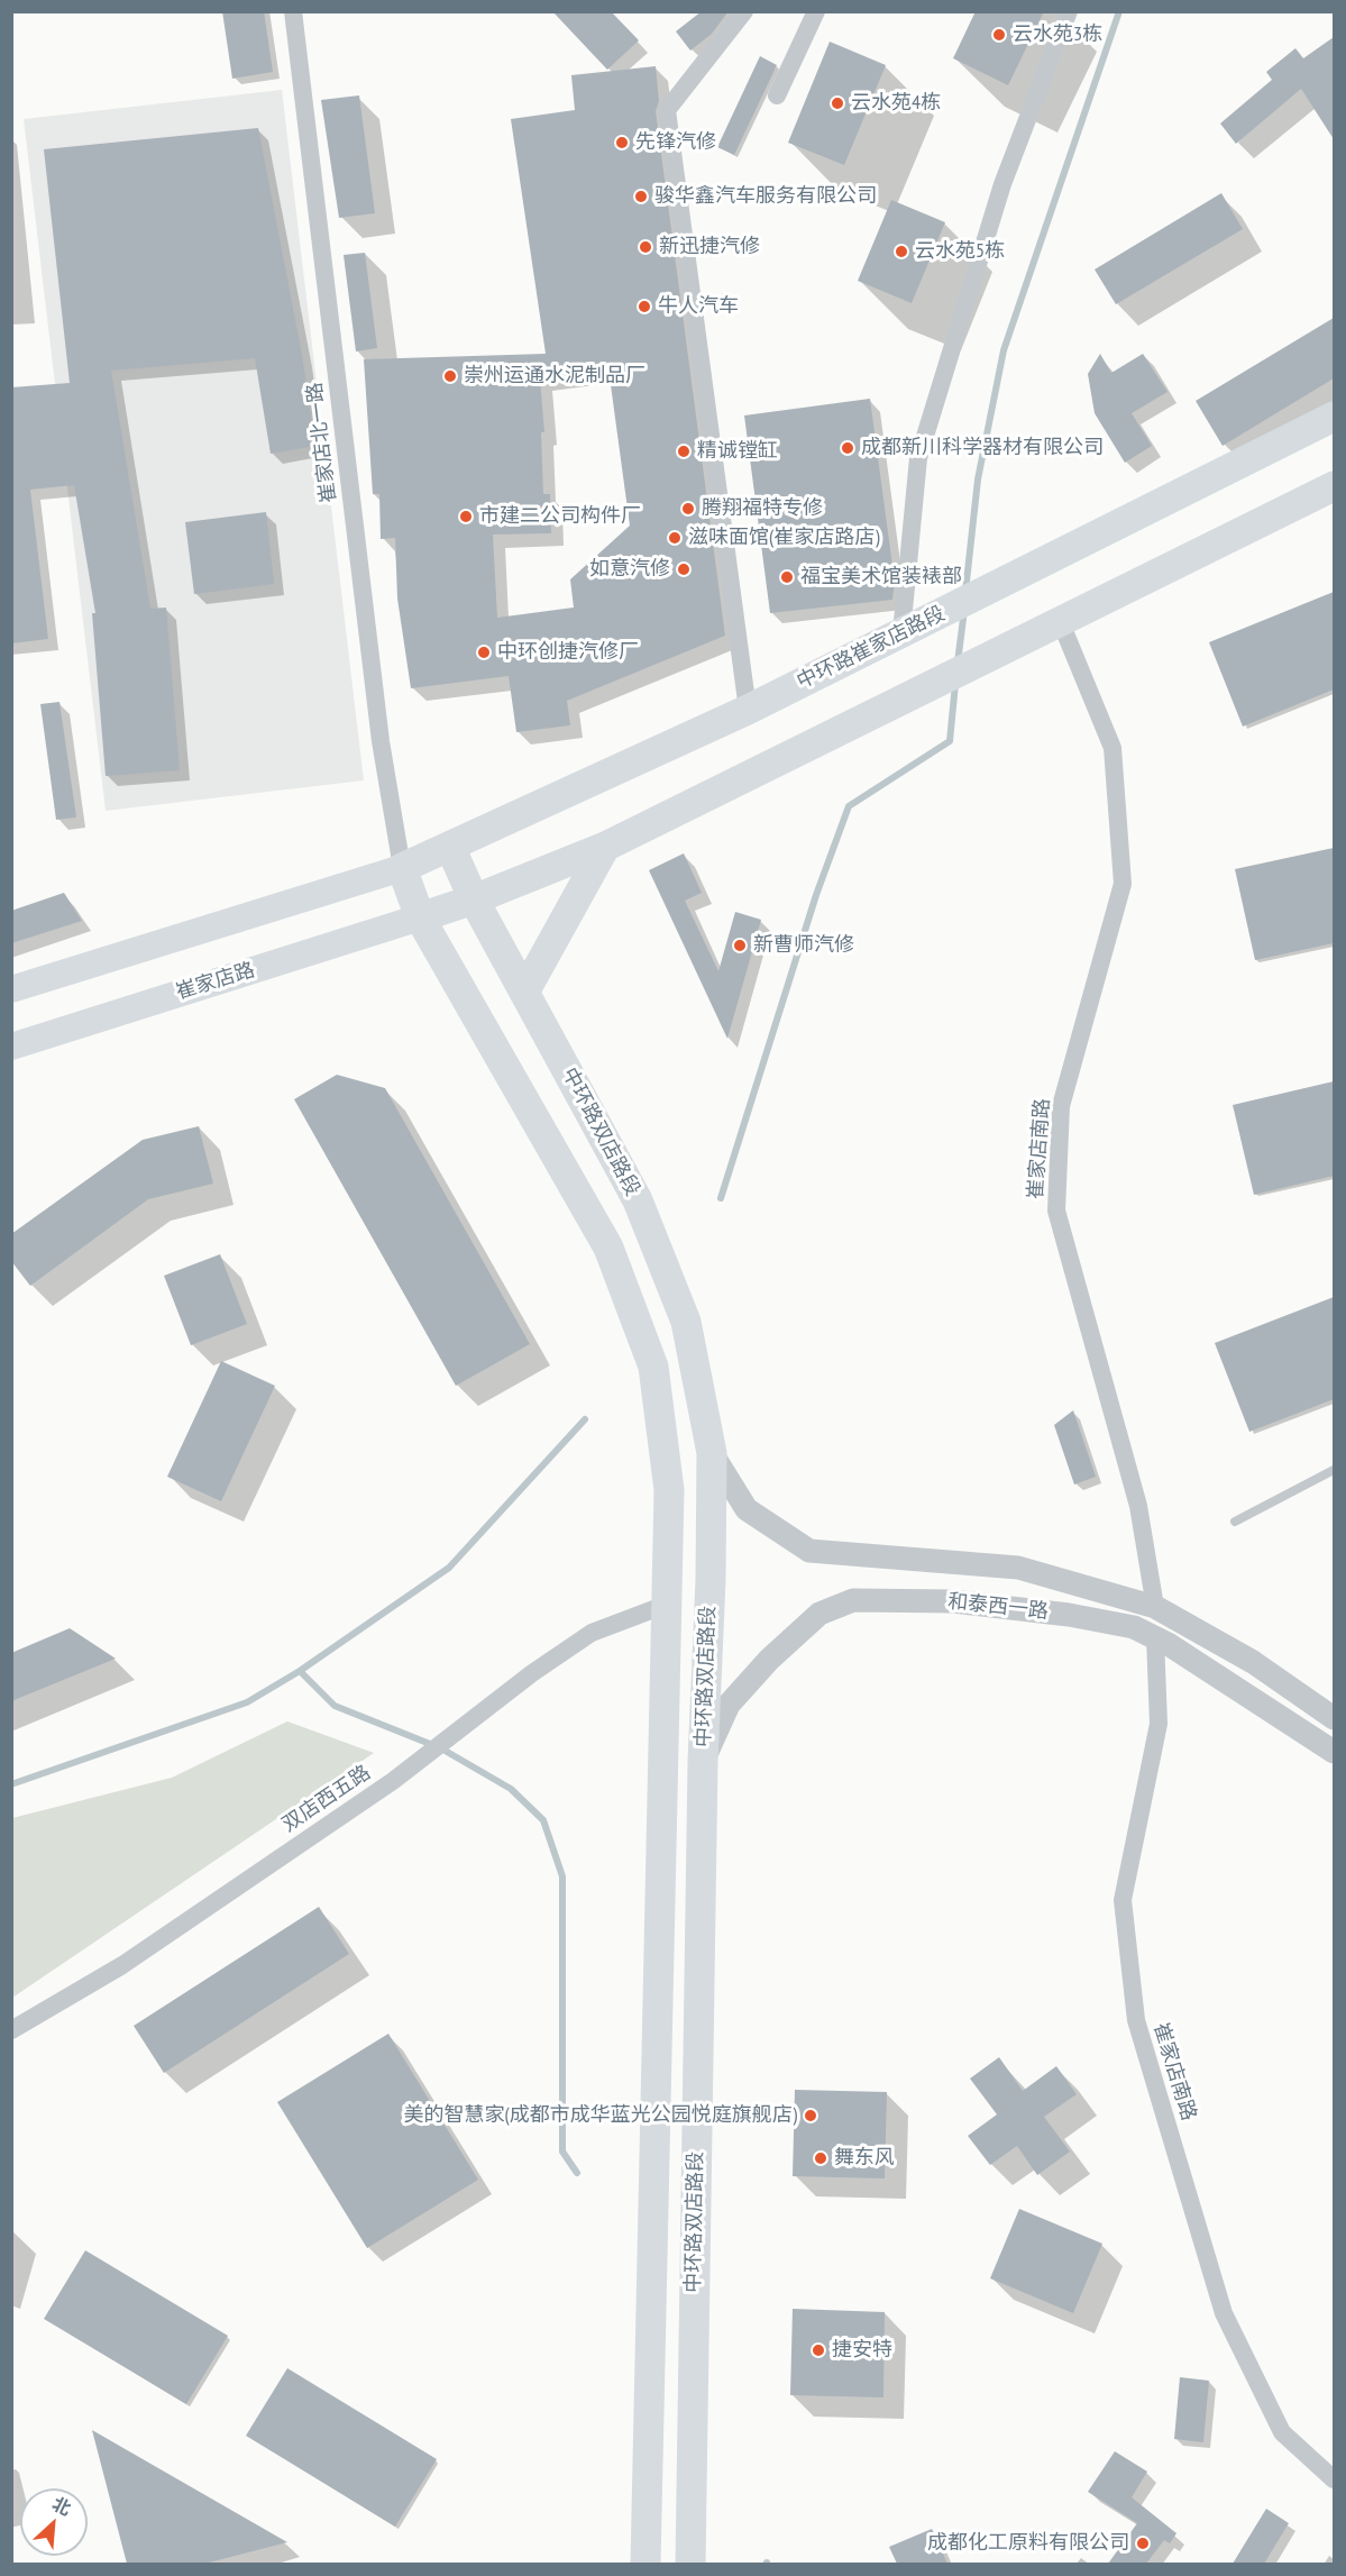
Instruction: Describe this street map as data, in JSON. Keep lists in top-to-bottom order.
{
  "streets": {
    "main road": ["中环路崔家店路段", "崔家店路", "中环路双店路段"],
    "street": [
      "崔家店北一路",
      "崔家店南路",
      "和泰西一路",
      "双店西五路"
    ]
  },
  "crossings": [
    ["崔家店北一路", "中环路崔家店路段"],
    ["崔家店北一路", "中环路双店路段"],
    ["中环路崔家店路段", "中环路双店路段"],
    ["崔家店路", "中环路双店路段"],
    ["中环路双店路段", "和泰西一路"],
    ["中环路双店路段", "双店西五路"],
    ["崔家店南路", "和泰西一路"]
  ],
  "places": [
    "云水苑3栋",
    "云水苑4栋",
    "先锋汽修",
    "骏华鑫汽车服务有限公司",
    "新迅捷汽修",
    "云水苑5栋",
    "牛人汽车",
    "崇州运通水泥制品厂",
    "成都新川科学器材有限公司",
    "精诚镗缸",
    "腾翔福特专修",
    "市建二公司构件厂",
    "滋味面馆(崔家店路店)",
    "如意汽修",
    "福宝美术馆装裱部",
    "中环创捷汽修厂",
    "新曹师汽修",
    "美的智慧家(成都市成华蓝光公园悦庭旗舰店)",
    "舞东风",
    "捷安特",
    "成都化工原料有限公司"
  ],
  "north": "top right"
}
